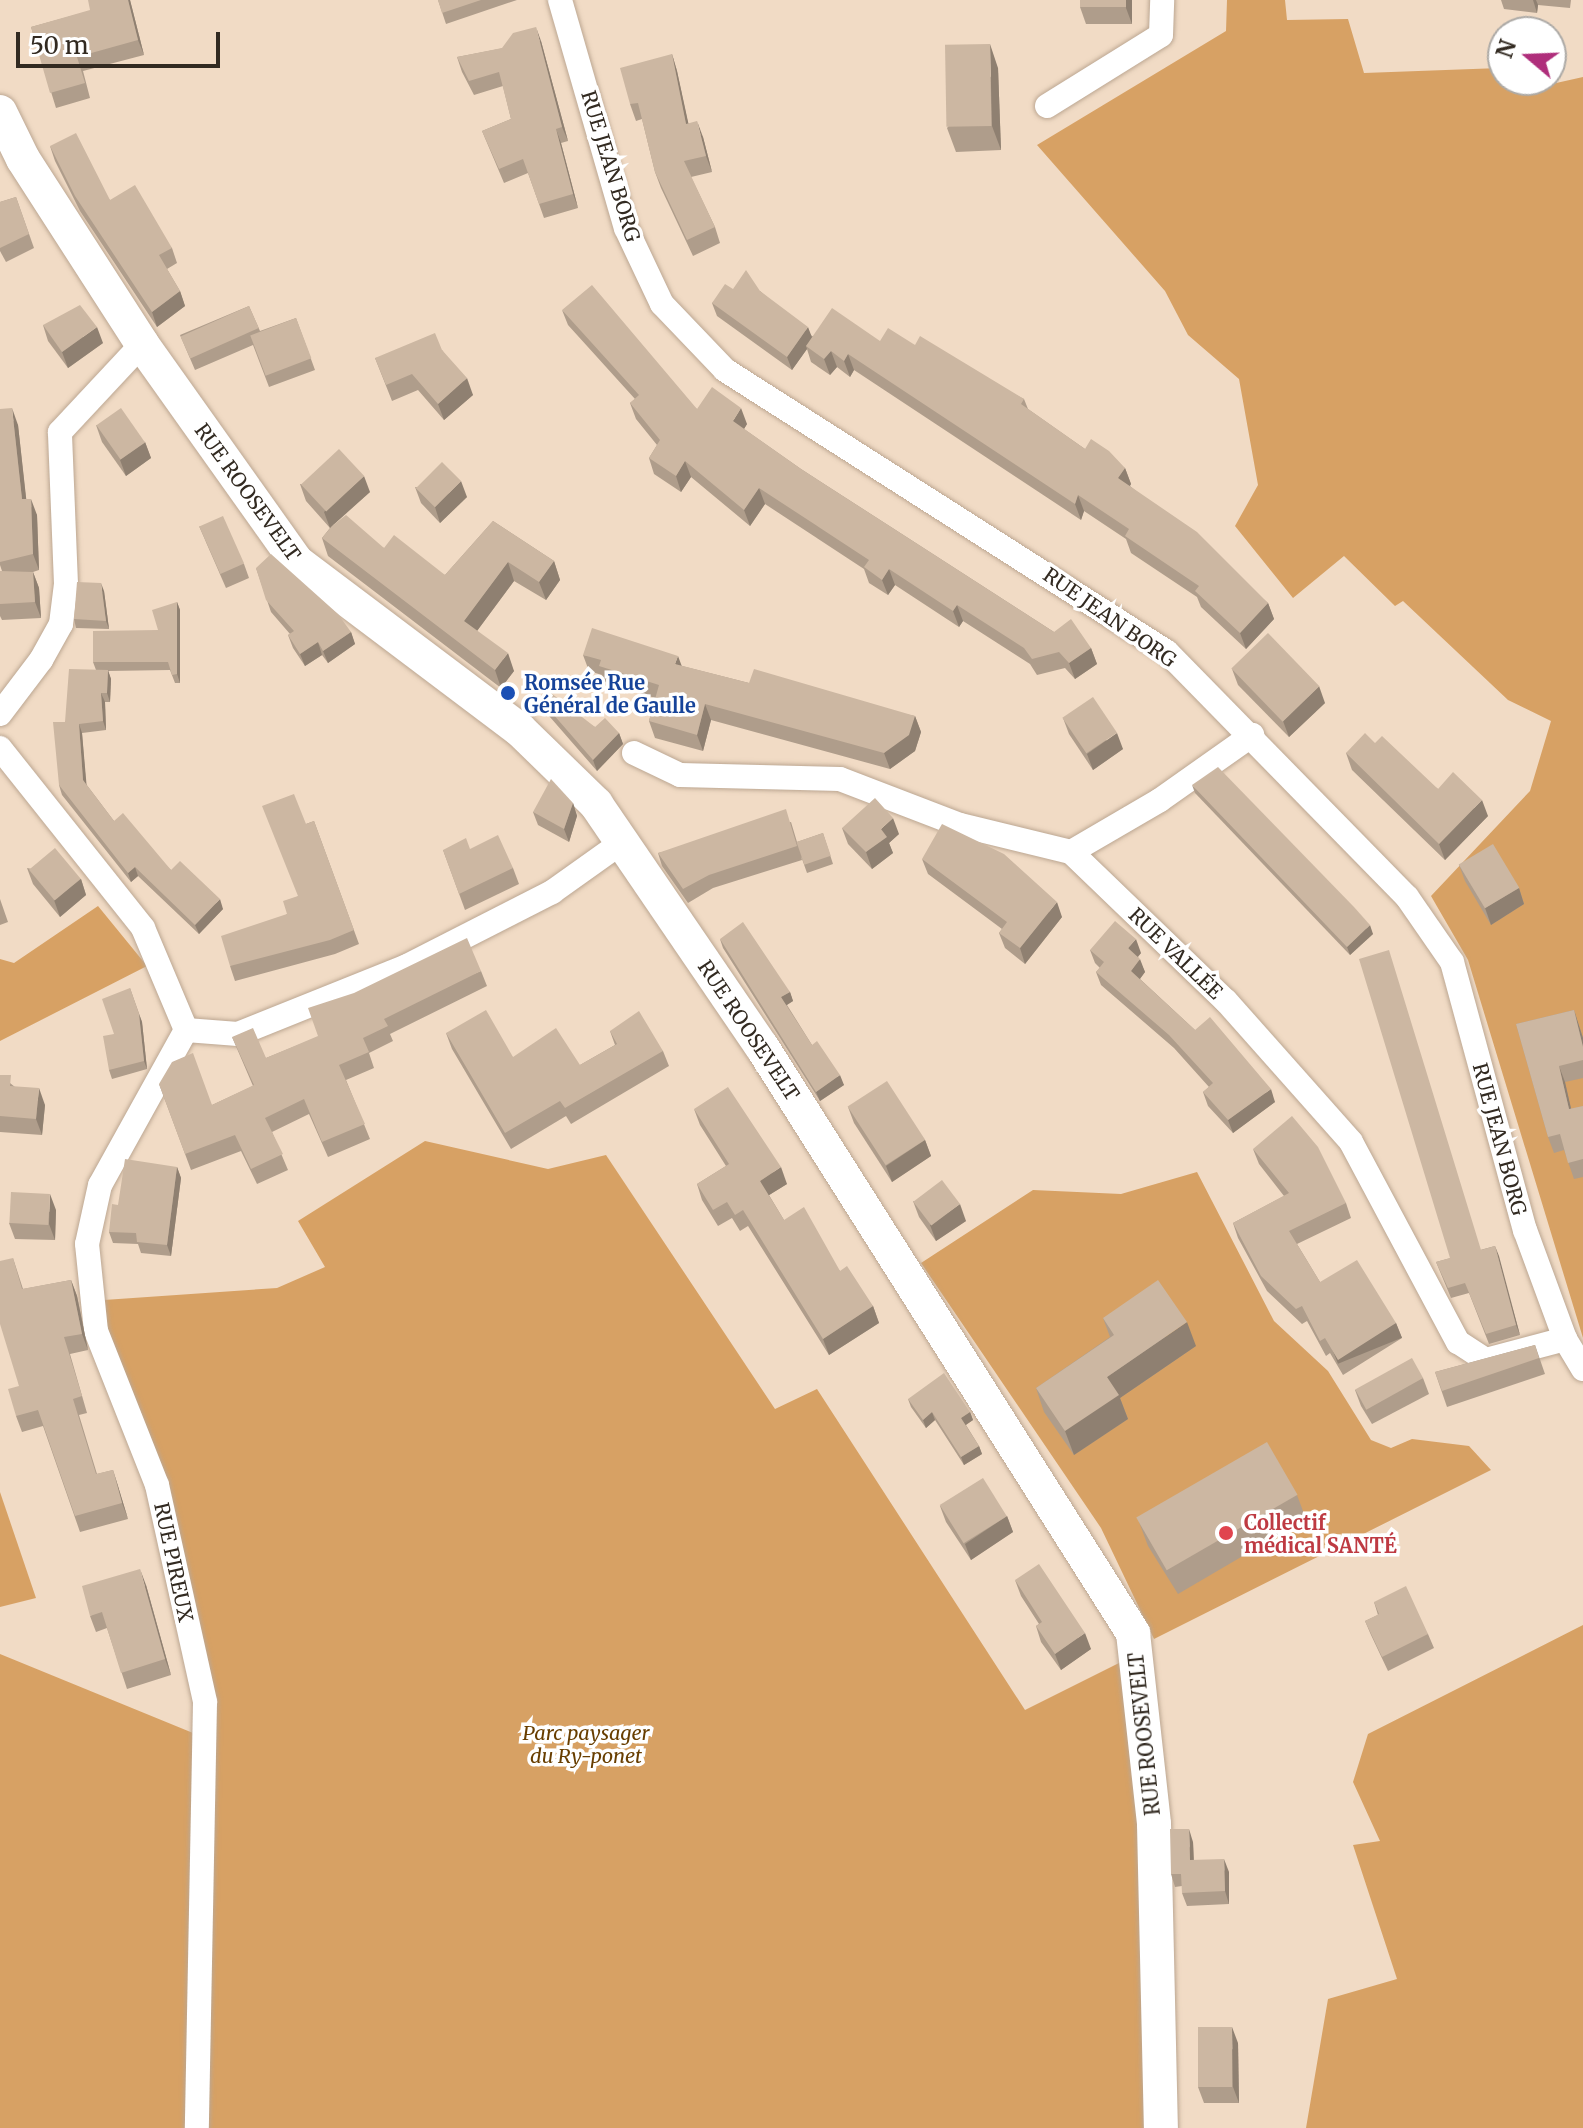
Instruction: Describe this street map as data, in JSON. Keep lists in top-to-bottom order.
{
  "streets": {
    "main road": ["RUE ROOSEVELT"],
    "street": ["RUE JEAN BORG", "RUE VALLÉE", "RUE PIREUX"]
  },
  "crossings": [
    ["RUE JEAN BORG", "RUE VALLÉE"]
  ],
  "parks": ["Parc paysager du Ry-ponet"],
  "places": ["Romsée Rue Général de Gaulle", "Collectif médical SANTÉ"],
  "scale_bar": "50 m",
  "north": "left"
}
